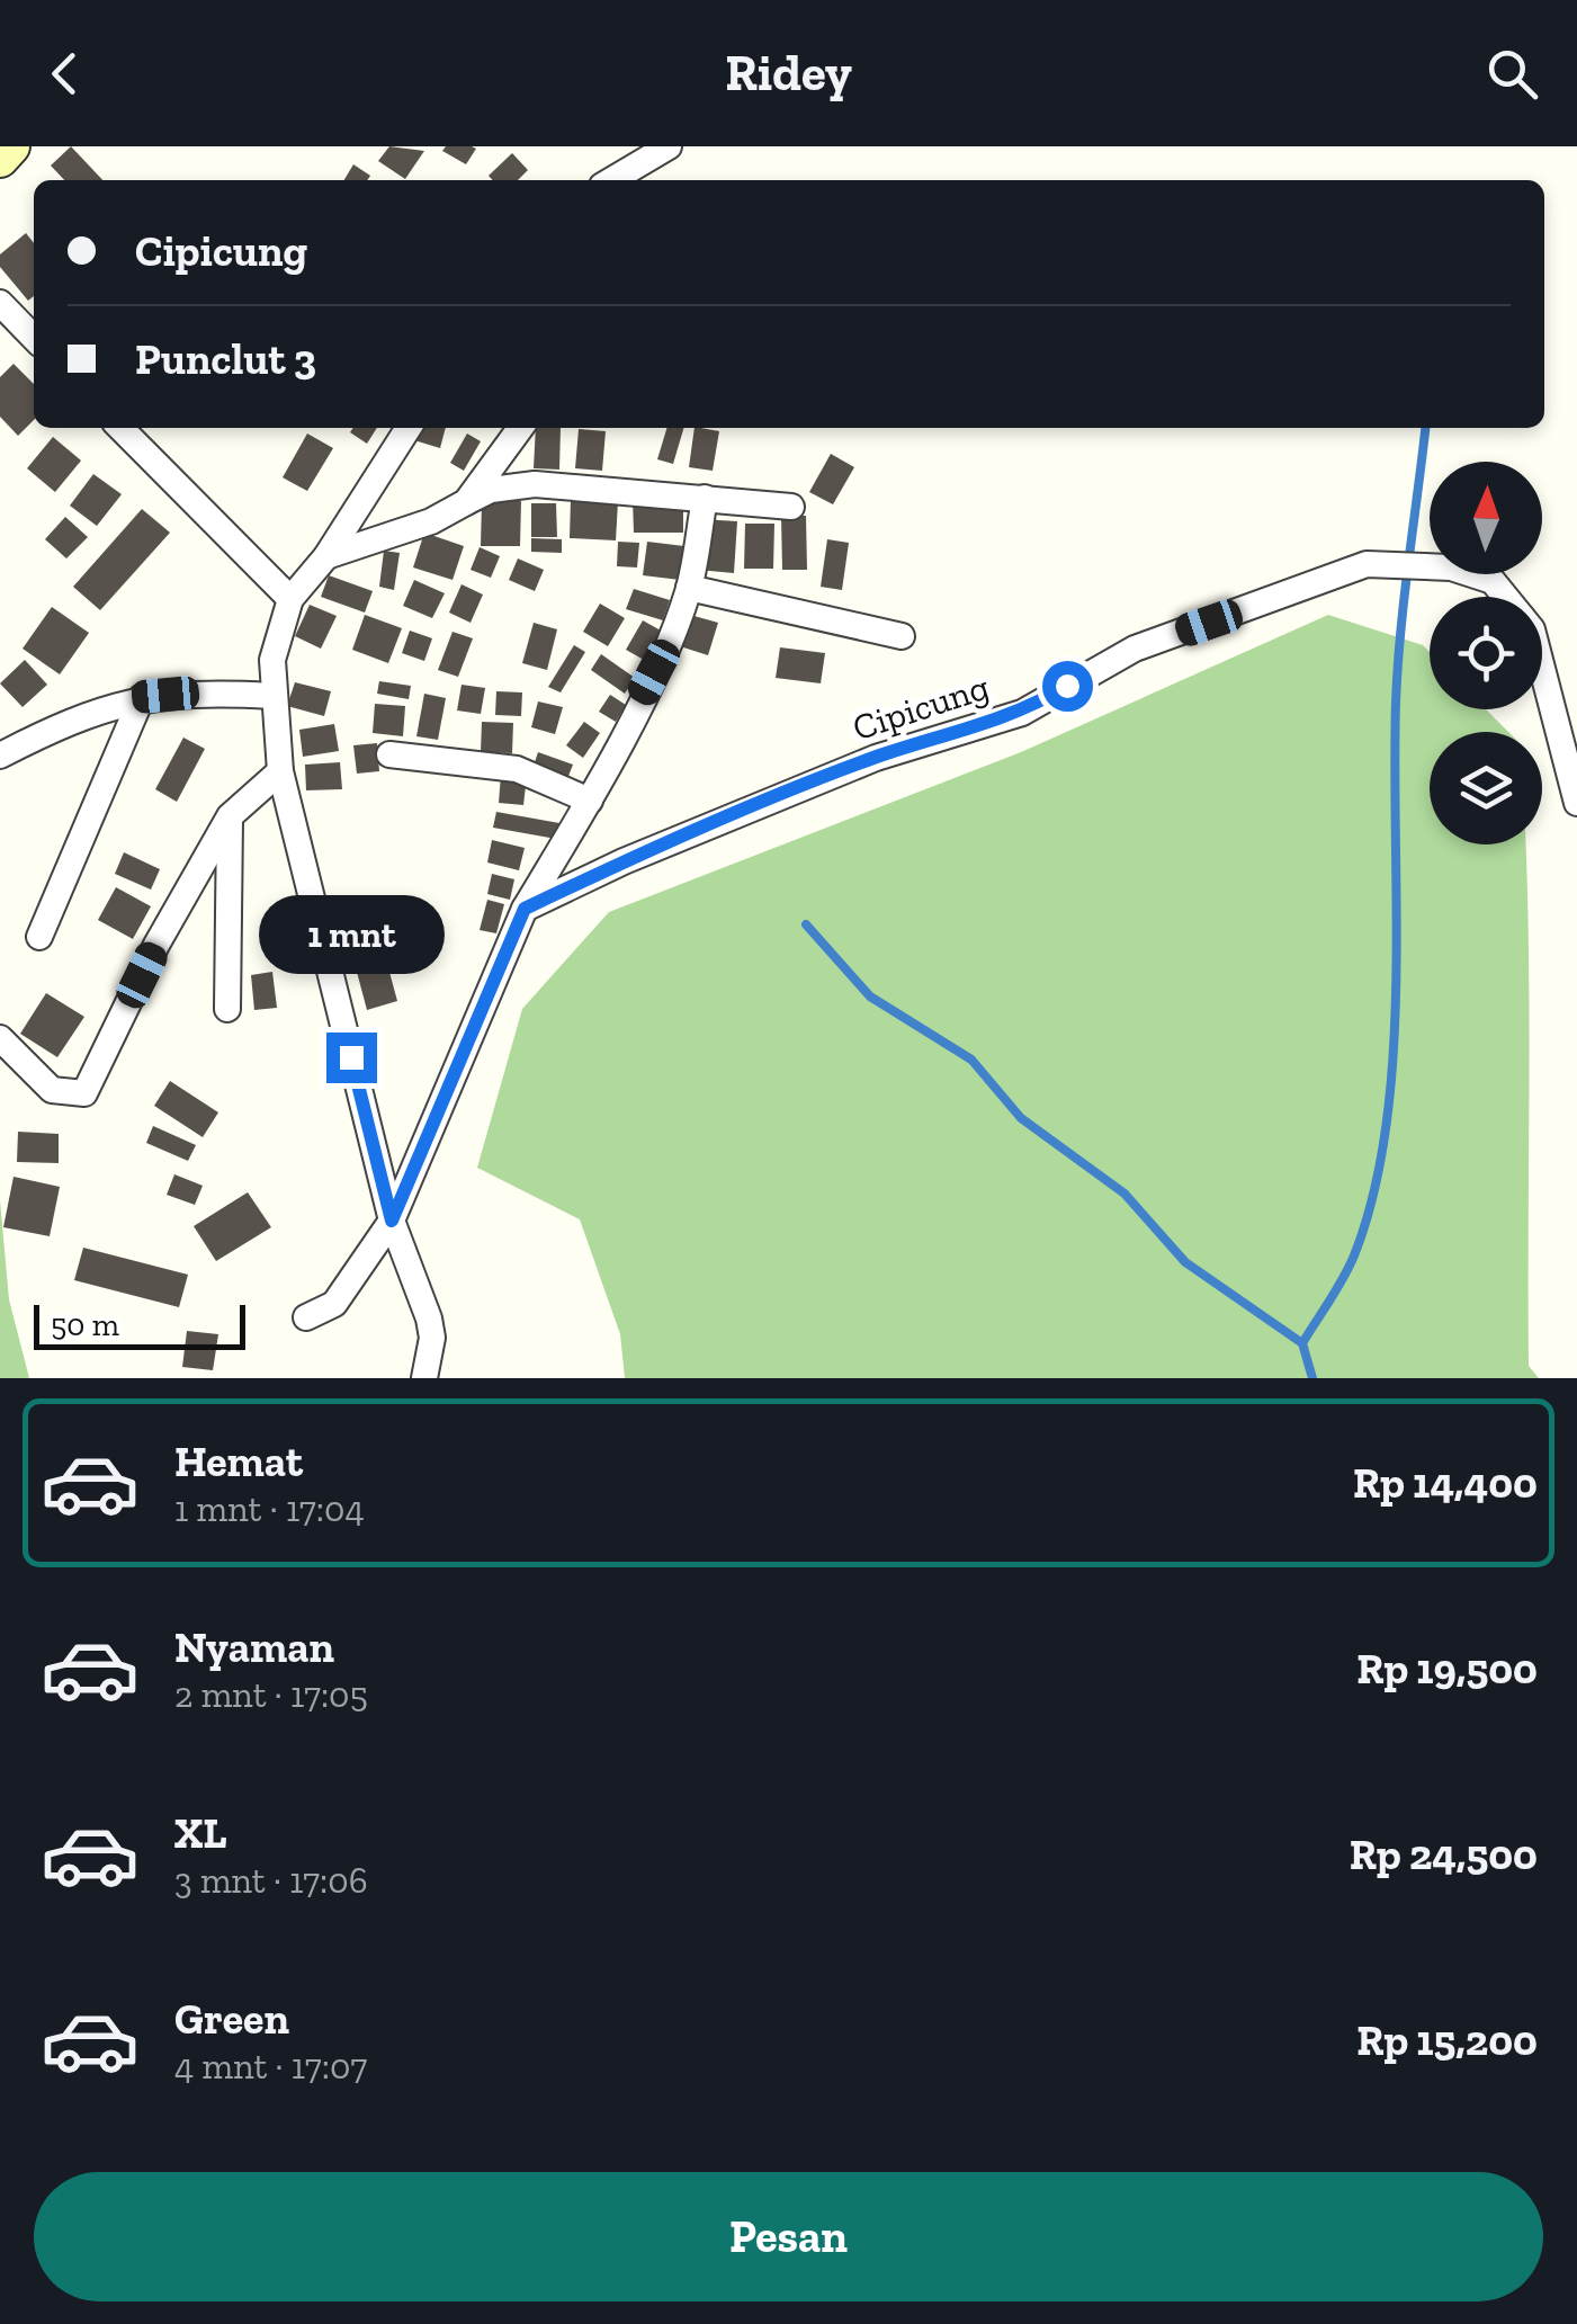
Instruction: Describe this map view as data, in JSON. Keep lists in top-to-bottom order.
{
  "streets": {
    "street": ["Cipicung"]
  },
  "scale_bar": "50 m",
  "north": "top",
  "page": {
    "header": "Ridey",
    "banner": ["Cipicung", "Punclut 3"],
    "bubble": "1 mnt",
    "scale": "50 m",
    "list": [
      {
        "name": "Hemat",
        "note": "1 mnt · 17:04",
        "value": "Rp 14,400"
      },
      {
        "name": "Nyaman",
        "note": "2 mnt · 17:05",
        "value": "Rp 19,500"
      },
      {
        "name": "XL",
        "note": "3 mnt · 17:06",
        "value": "Rp 24,500"
      },
      {
        "name": "Green",
        "note": "4 mnt · 17:07",
        "value": "Rp 15,200"
      }
    ],
    "buttons": "Pesan"
  }
}
